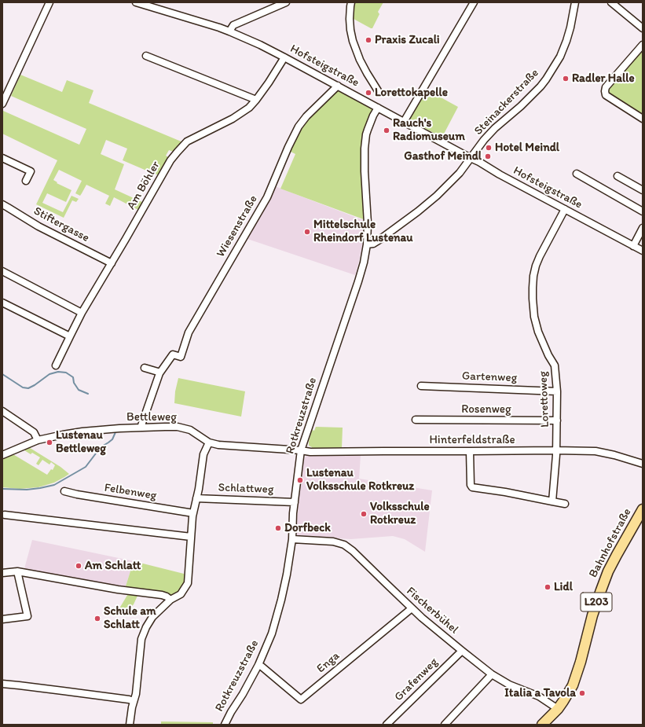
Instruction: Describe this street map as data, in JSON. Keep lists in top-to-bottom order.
{
  "streets": {
    "main road": ["Bahnhofstraße", "L203"],
    "street": [
      "Hofsteigstraße",
      "Steinackerstraße",
      "Am Böhler",
      "Stiftergasse",
      "Wiesenstraße",
      "Gartenweg",
      "Lorettoweg",
      "Rosenweg",
      "Rotkreuzstraße",
      "Bettleweg",
      "Hinterfeldstraße",
      "Schlattweg",
      "Felbenweg",
      "Fischerbühel",
      "Enga",
      "Grafenweg"
    ]
  },
  "crossings": [
    ["Hofsteigstraße", "Steinackerstraße"],
    ["Hofsteigstraße", "Am Böhler"],
    ["Hofsteigstraße", "Wiesenstraße"],
    ["Hofsteigstraße", "Lorettoweg"],
    ["Hofsteigstraße", "Rotkreuzstraße"],
    ["Steinackerstraße", "Rotkreuzstraße"],
    ["Am Böhler", "Stiftergasse"],
    ["Wiesenstraße", "Bettleweg"],
    ["Gartenweg", "Lorettoweg"],
    ["Lorettoweg", "Rosenweg"],
    ["Lorettoweg", "Hinterfeldstraße"],
    ["Rotkreuzstraße", "Bettleweg"],
    ["Rotkreuzstraße", "Hinterfeldstraße"],
    ["Rotkreuzstraße", "Schlattweg"],
    ["Rotkreuzstraße", "Fischerbühel"],
    ["Rotkreuzstraße", "Enga"],
    ["Bettleweg", "Hinterfeldstraße"],
    ["Bahnhofstraße", "Fischerbühel"],
    ["Fischerbühel", "Enga"],
    ["Fischerbühel", "Grafenweg"]
  ],
  "places": [
    "Praxis Zucali",
    "Radler Halle",
    "Lorettokapelle",
    "Rauch's Radiomuseum",
    "Hotel Meindl",
    "Gasthof Meindl",
    "Mittelschule Rheindorf Lustenau",
    "Lustenau Bettleweg",
    "Lustenau Volksschule Rotkreuz",
    "Volksschule Rotkreuz",
    "Dorfbeck",
    "Am Schlatt",
    "Lidl",
    "Schule am Schlatt",
    "Italia a Tavola"
  ]
}
